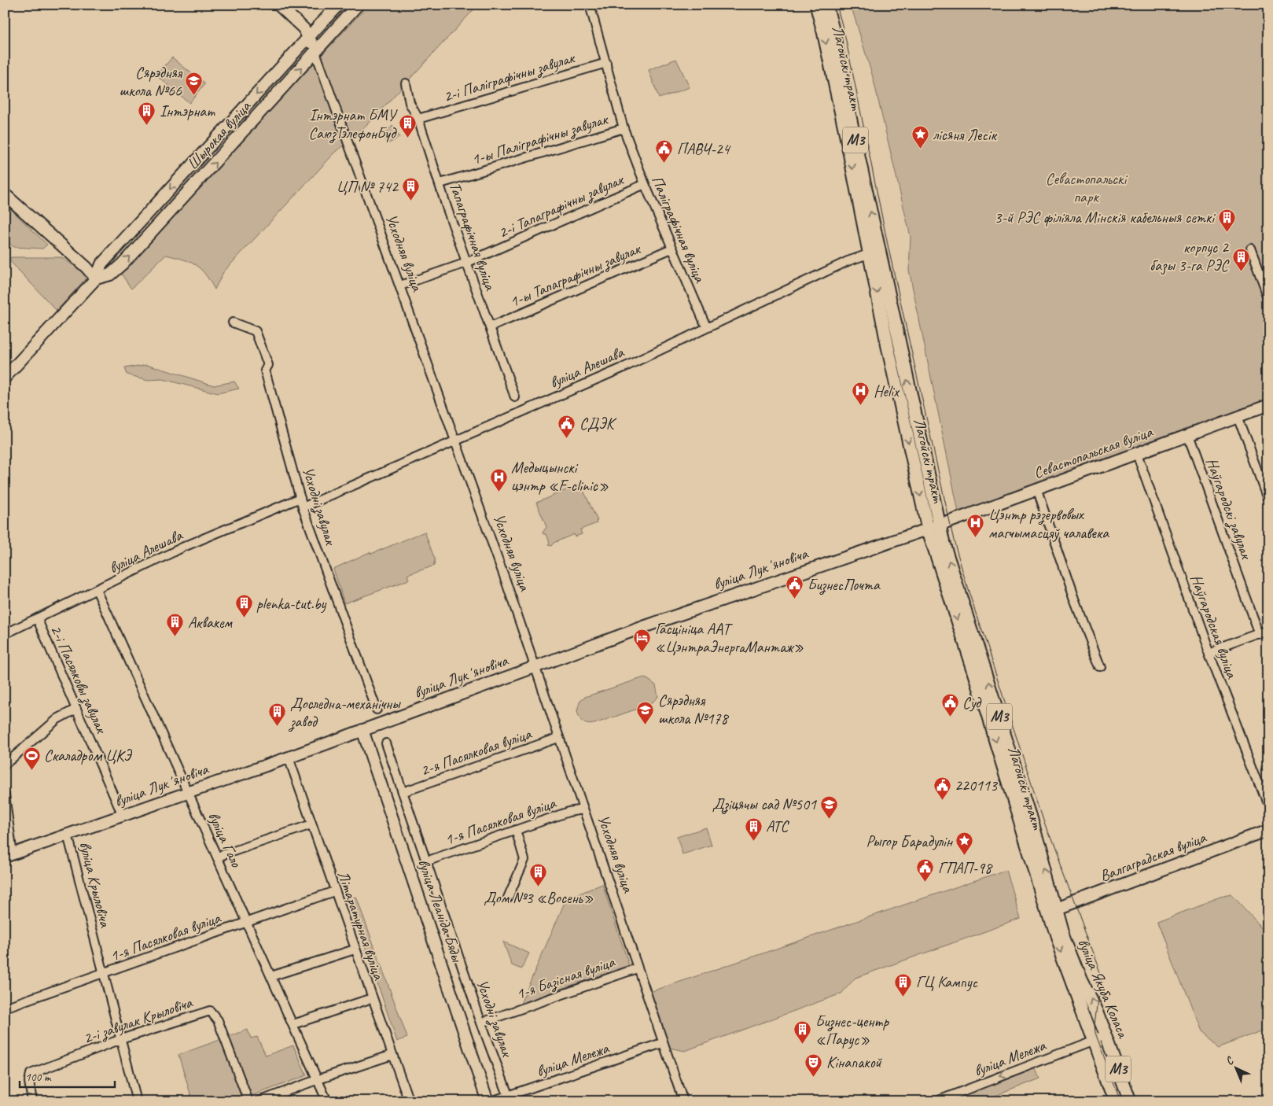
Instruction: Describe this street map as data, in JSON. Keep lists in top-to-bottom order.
{
  "streets": {
    "main road": [
      "Лагойскі тракт",
      "Шырокая вуліца",
      "М3",
      "Усходняя вуліца",
      "Севастопальская вуліца",
      "вуліца Лукʼяновіча",
      "Валгаградская вуліца",
      "вуліца Леаніда Бяды",
      "вуліца Якуба Коласа"
    ],
    "street": [
      "2-і Паліграфічны завулак",
      "1-ы Паліграфічны завулак",
      "2-і Тапаграфічны завулак",
      "Паліграфічная вуліца",
      "Тапаграфічная вуліца",
      "1-ы Тапаграфічны завулак",
      "вуліца Алешава",
      "Усходні завулак",
      "Наўгародскі завулак",
      "Наўгародская вуліца",
      "2-і Пасялковы завулак",
      "2-я Пасялковая вуліца",
      "1-я Пасялковая вуліца",
      "вуліца Гало",
      "вуліца Крыловіча",
      "Літаратурная вуліца",
      "1-я Базісная вуліца",
      "2-і завулак Крыловіча",
      "вуліца Мележа"
    ]
  },
  "crossings": [
    ["Лагойскі тракт", "вуліца Алешава"],
    ["Лагойскі тракт", "Севастопальская вуліца"],
    ["Лагойскі тракт", "вуліца Лукʼяновіча"],
    ["Лагойскі тракт", "Валгаградская вуліца"],
    ["Лагойскі тракт", "вуліца Якуба Коласа"],
    ["2-і Паліграфічны завулак", "Паліграфічная вуліца"],
    ["2-і Паліграфічны завулак", "Тапаграфічная вуліца"],
    ["Шырокая вуліца", "Усходняя вуліца"],
    ["1-ы Паліграфічны завулак", "Паліграфічная вуліца"],
    ["1-ы Паліграфічны завулак", "Тапаграфічная вуліца"],
    ["2-і Тапаграфічны завулак", "Паліграфічная вуліца"],
    ["2-і Тапаграфічны завулак", "Тапаграфічная вуліца"],
    ["2-і Тапаграфічны завулак", "Усходняя вуліца"],
    ["Паліграфічная вуліца", "1-ы Тапаграфічны завулак"],
    ["Паліграфічная вуліца", "вуліца Алешава"],
    ["Тапаграфічная вуліца", "1-ы Тапаграфічны завулак"],
    ["Усходняя вуліца", "вуліца Алешава"],
    ["Усходняя вуліца", "вуліца Лукʼяновіча"],
    ["Усходняя вуліца", "2-я Пасялковая вуліца"],
    ["Усходняя вуліца", "1-я Пасялковая вуліца"],
    ["Усходняя вуліца", "1-я Базісная вуліца"],
    ["Усходняя вуліца", "вуліца Мележа"],
    ["вуліца Алешава", "Усходні завулак"],
    ["вуліца Алешава", "2-і Пасялковы завулак"],
    ["вуліца Алешава", "вуліца Гало"],
    ["Севастопальская вуліца", "Наўгародскі завулак"],
    ["Севастопальская вуліца", "вуліца Лукʼяновіча"],
    ["Севастопальская вуліца", "Наўгародская вуліца"],
    ["Усходні завулак", "2-я Пасялковая вуліца"],
    ["Усходні завулак", "1-я Пасялковая вуліца"],
    ["Усходні завулак", "1-я Базісная вуліца"],
    ["Усходні завулак", "вуліца Мележа"],
    ["вуліца Лукʼяновіча", "2-і Пасялковы завулак"],
    ["вуліца Лукʼяновіча", "вуліца Гало"],
    ["вуліца Лукʼяновіча", "вуліца Крыловіча"],
    ["вуліца Лукʼяновіча", "вуліца Леаніда Бяды"],
    ["вуліца Лукʼяновіча", "Літаратурная вуліца"],
    ["1-я Пасялковая вуліца", "вуліца Гало"],
    ["1-я Пасялковая вуліца", "вуліца Крыловіча"],
    ["1-я Пасялковая вуліца", "Літаратурная вуліца"],
    ["Валгаградская вуліца", "вуліца Якуба Коласа"],
    ["вуліца Крыловіча", "2-і завулак Крыловіча"],
    ["вуліца Якуба Коласа", "вуліца Мележа"]
  ],
  "one_way": ["вуліца Мележа"],
  "parks": ["Севастопальскі парк"],
  "places": {
    "school or university": ["Сярэдняя школа №66", "Сярэдняя школа №178", "Дзіцячы сад №501"],
    "building": [
      "Інтэрнат",
      "Інтэрнат БМУ СаюзТэлефонБуд",
      "ЦП № 742",
      "3-й РЭС філіяла Мінскія кабельныя сеткі",
      "корпус 2 базы 3-га РЭС",
      "plenka-tut.by",
      "Аквакем",
      "Доследна-механічны завод",
      "АТС",
      "Дом №3 «Восень»",
      "ГЦ Кампус",
      "Бизнес-центр «Парус»"
    ],
    "place": ["лісяня Лесік", "Рыгор Барадулін"],
    "public building": [
      "ПАВЧ-24",
      "СДЭК",
      "БизнесПочта",
      "Суд",
      "220113",
      "ГПАП-98"
    ],
    "hospital": ["Helix", "Медыцынскі цэнтр «F-clinic»", "Цэнтр рэзервовых магчымасцяў чалавека"],
    "hotel": ["Гасцініца ААТ «ЦэнтраЭнергаМантаж»"],
    "sports": ["Скаладром ЦКЭ"],
    "theatre": ["Кінапакой"]
  },
  "scale_bar": "100 m",
  "north": "top left"
}
